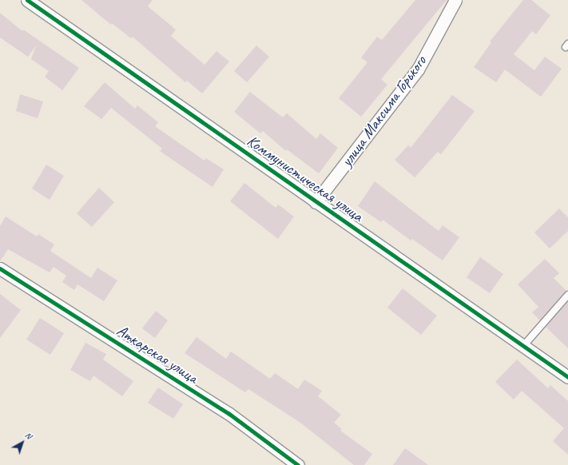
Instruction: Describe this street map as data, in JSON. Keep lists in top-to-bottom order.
{
  "streets": {
    "street": ["улица Максима Горького", "Коммунистическая улица", "Аткарская улица"]
  },
  "crossings": [
    ["улица Максима Горького", "Коммунистическая улица"]
  ],
  "north": "top right"
}
